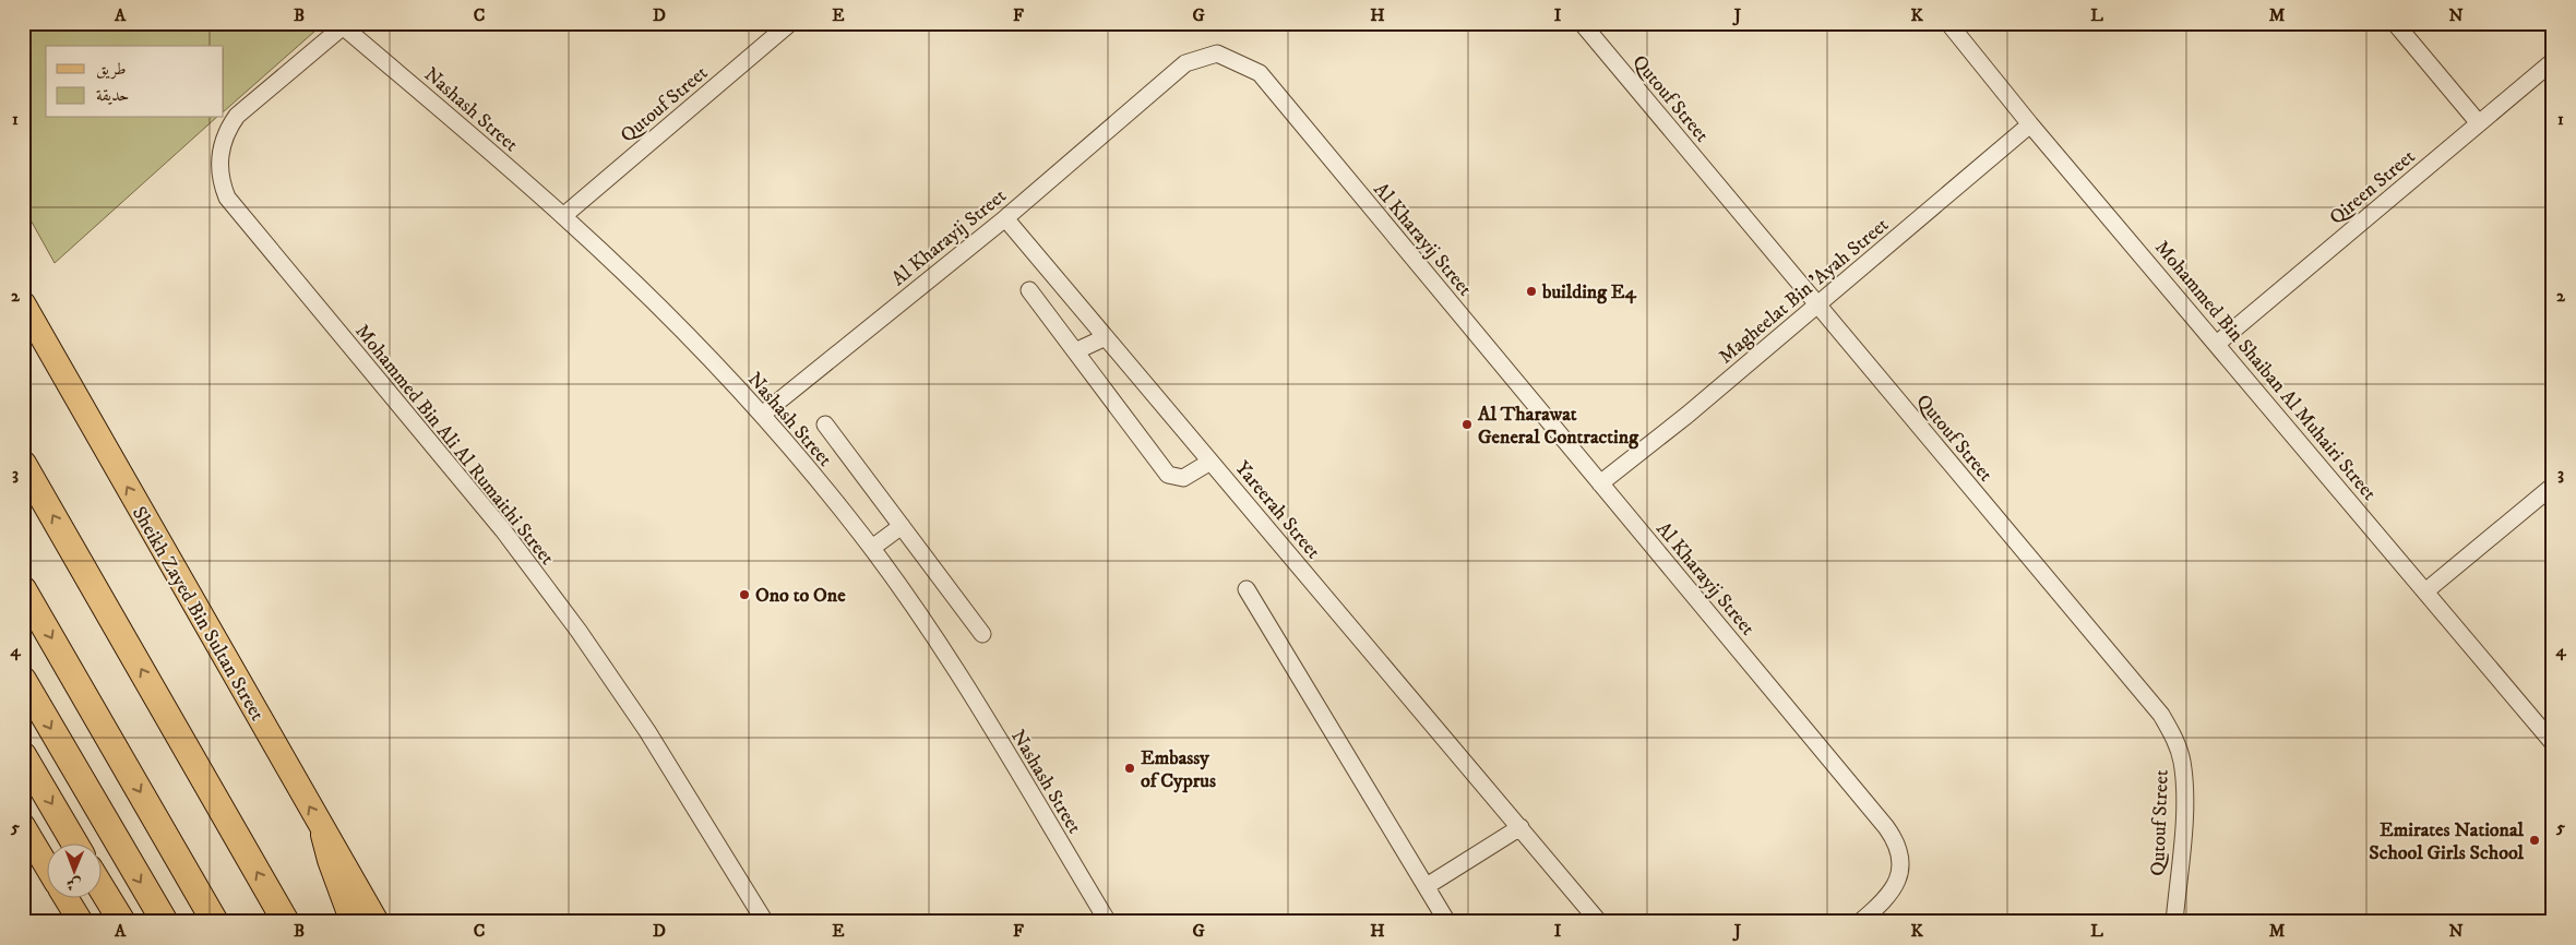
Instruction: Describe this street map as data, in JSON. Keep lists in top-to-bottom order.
{
  "streets": {
    "main road": ["Sheikh Zayed Bin Sultan Street"],
    "street": [
      "Qutouf Street",
      "Nashash Street",
      "Qireen Street",
      "Al Kharayij Street",
      "Magheelat Bin 'Ayah Street",
      "Mohammed Bin Shaiban Al Muhairi Street",
      "Mohammed Bin Ali Al Rumaithi Street",
      "Yareerah Street"
    ]
  },
  "crossings": [
    ["Qutouf Street", "Nashash Street"],
    ["Qutouf Street", "Magheelat Bin 'Ayah Street"],
    ["Nashash Street", "Al Kharayij Street"],
    ["Nashash Street", "Mohammed Bin Ali Al Rumaithi Street"],
    ["Qireen Street", "Mohammed Bin Shaiban Al Muhairi Street"],
    ["Al Kharayij Street", "Magheelat Bin 'Ayah Street"],
    ["Al Kharayij Street", "Yareerah Street"],
    ["Magheelat Bin 'Ayah Street", "Mohammed Bin Shaiban Al Muhairi Street"]
  ],
  "one_way": ["Sheikh Zayed Bin Sultan Street"],
  "places": [
    "building E4",
    "Al Tharawat General Contracting",
    "Ono to One",
    "Embassy of Cyprus",
    "Emirates National School Girls School"
  ],
  "legend": ["طريق", "حديقة"],
  "north": "bottom",
  "grid": {
    "columns": [
      "A",
      "B",
      "C",
      "D",
      "E",
      "F",
      "G",
      "H",
      "I",
      "J",
      "K",
      "L",
      "M",
      "N"
    ],
    "rows": [
      "1",
      "2",
      "3",
      "4",
      "5"
    ]
  }
}
